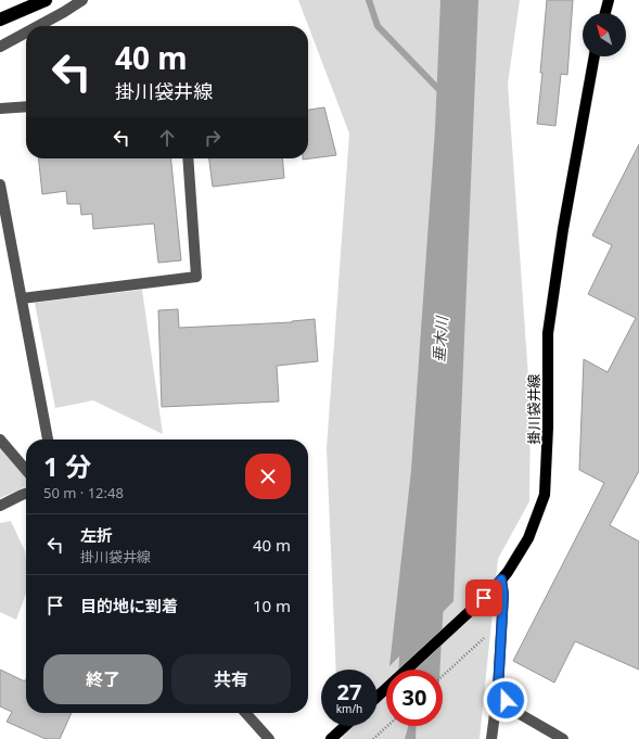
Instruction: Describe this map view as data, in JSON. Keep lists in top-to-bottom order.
{
  "streets": {
    "main road": ["掛川袋井線"]
  },
  "water": ["垂木川"],
  "north": "top left",
  "page": {
    "turn": ["40 m", "掛川袋井線"],
    "heading": ["1 分", "50 m · 12:48"],
    "list": [
      {
        "name": "左折",
        "note": "掛川袋井線",
        "value": "40 m"
      },
      {
        "name": "目的地に到着",
        "value": "10 m"
      }
    ],
    "buttons": ["終了", "共有"],
    "speed": "27 km/h",
    "limit": "30"
  }
}
